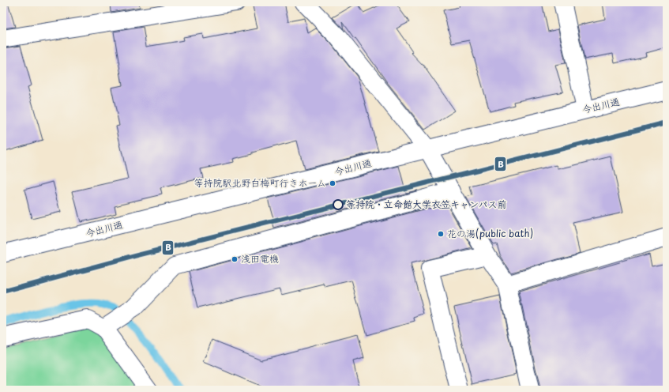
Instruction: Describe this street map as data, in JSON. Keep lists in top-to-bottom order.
{
  "streets": {
    "street": ["今出川通"]
  },
  "places": [
    "等持院駅北野白梅町行きホーム",
    "等持院・立命館大学衣笠キャンパス前",
    "花の湯(public bath)",
    "浅田電機"
  ],
  "lines": ["transit line B"]
}
